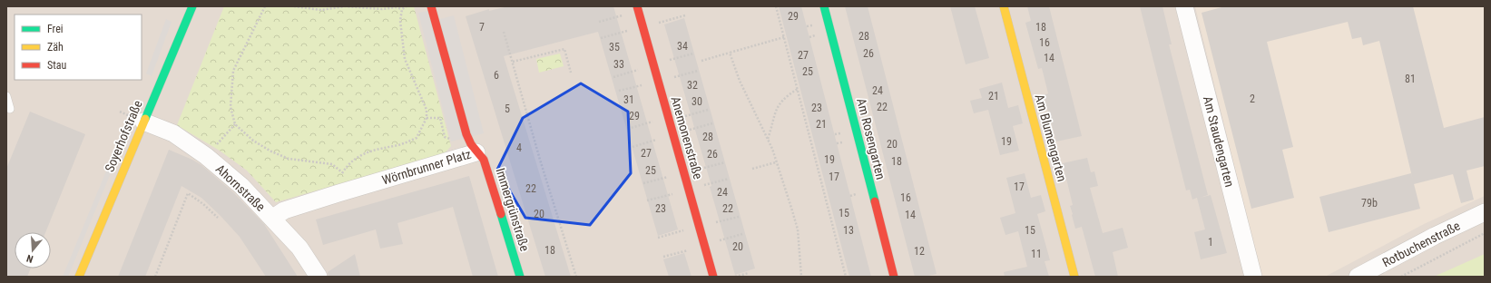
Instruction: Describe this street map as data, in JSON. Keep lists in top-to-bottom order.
{
  "streets": {
    "street": [
      "Soyerhofstraße",
      "Anemonenstraße",
      "Am Blumengarten",
      "Am Rosengarten",
      "Am Staudengarten",
      "Wörnbrunner Platz",
      "Ahornstraße",
      "Immergrünstraße",
      "Rotbuchenstraße"
    ]
  },
  "crossings": [
    ["Soyerhofstraße", "Ahornstraße"],
    ["Wörnbrunner Platz", "Ahornstraße"],
    ["Wörnbrunner Platz", "Immergrünstraße"]
  ],
  "house_numbers": [
    "29",
    "7",
    "18",
    "28",
    "16",
    "34",
    "35",
    "26",
    "27",
    "14",
    "33",
    "25",
    "6",
    "81",
    "32",
    "24",
    "21",
    "2",
    "31",
    "30",
    "22",
    "23",
    "5",
    "29",
    "21",
    "28",
    "19",
    "20",
    "4",
    "27",
    "26",
    "19",
    "18",
    "25",
    "17",
    "17",
    "22",
    "24",
    "16",
    "79b",
    "23",
    "22",
    "15",
    "20",
    "14",
    "13",
    "15",
    "1",
    "20",
    "18",
    "12",
    "11"
  ],
  "legend": ["Frei", "Zäh", "Stau"],
  "north": "bottom"
}
